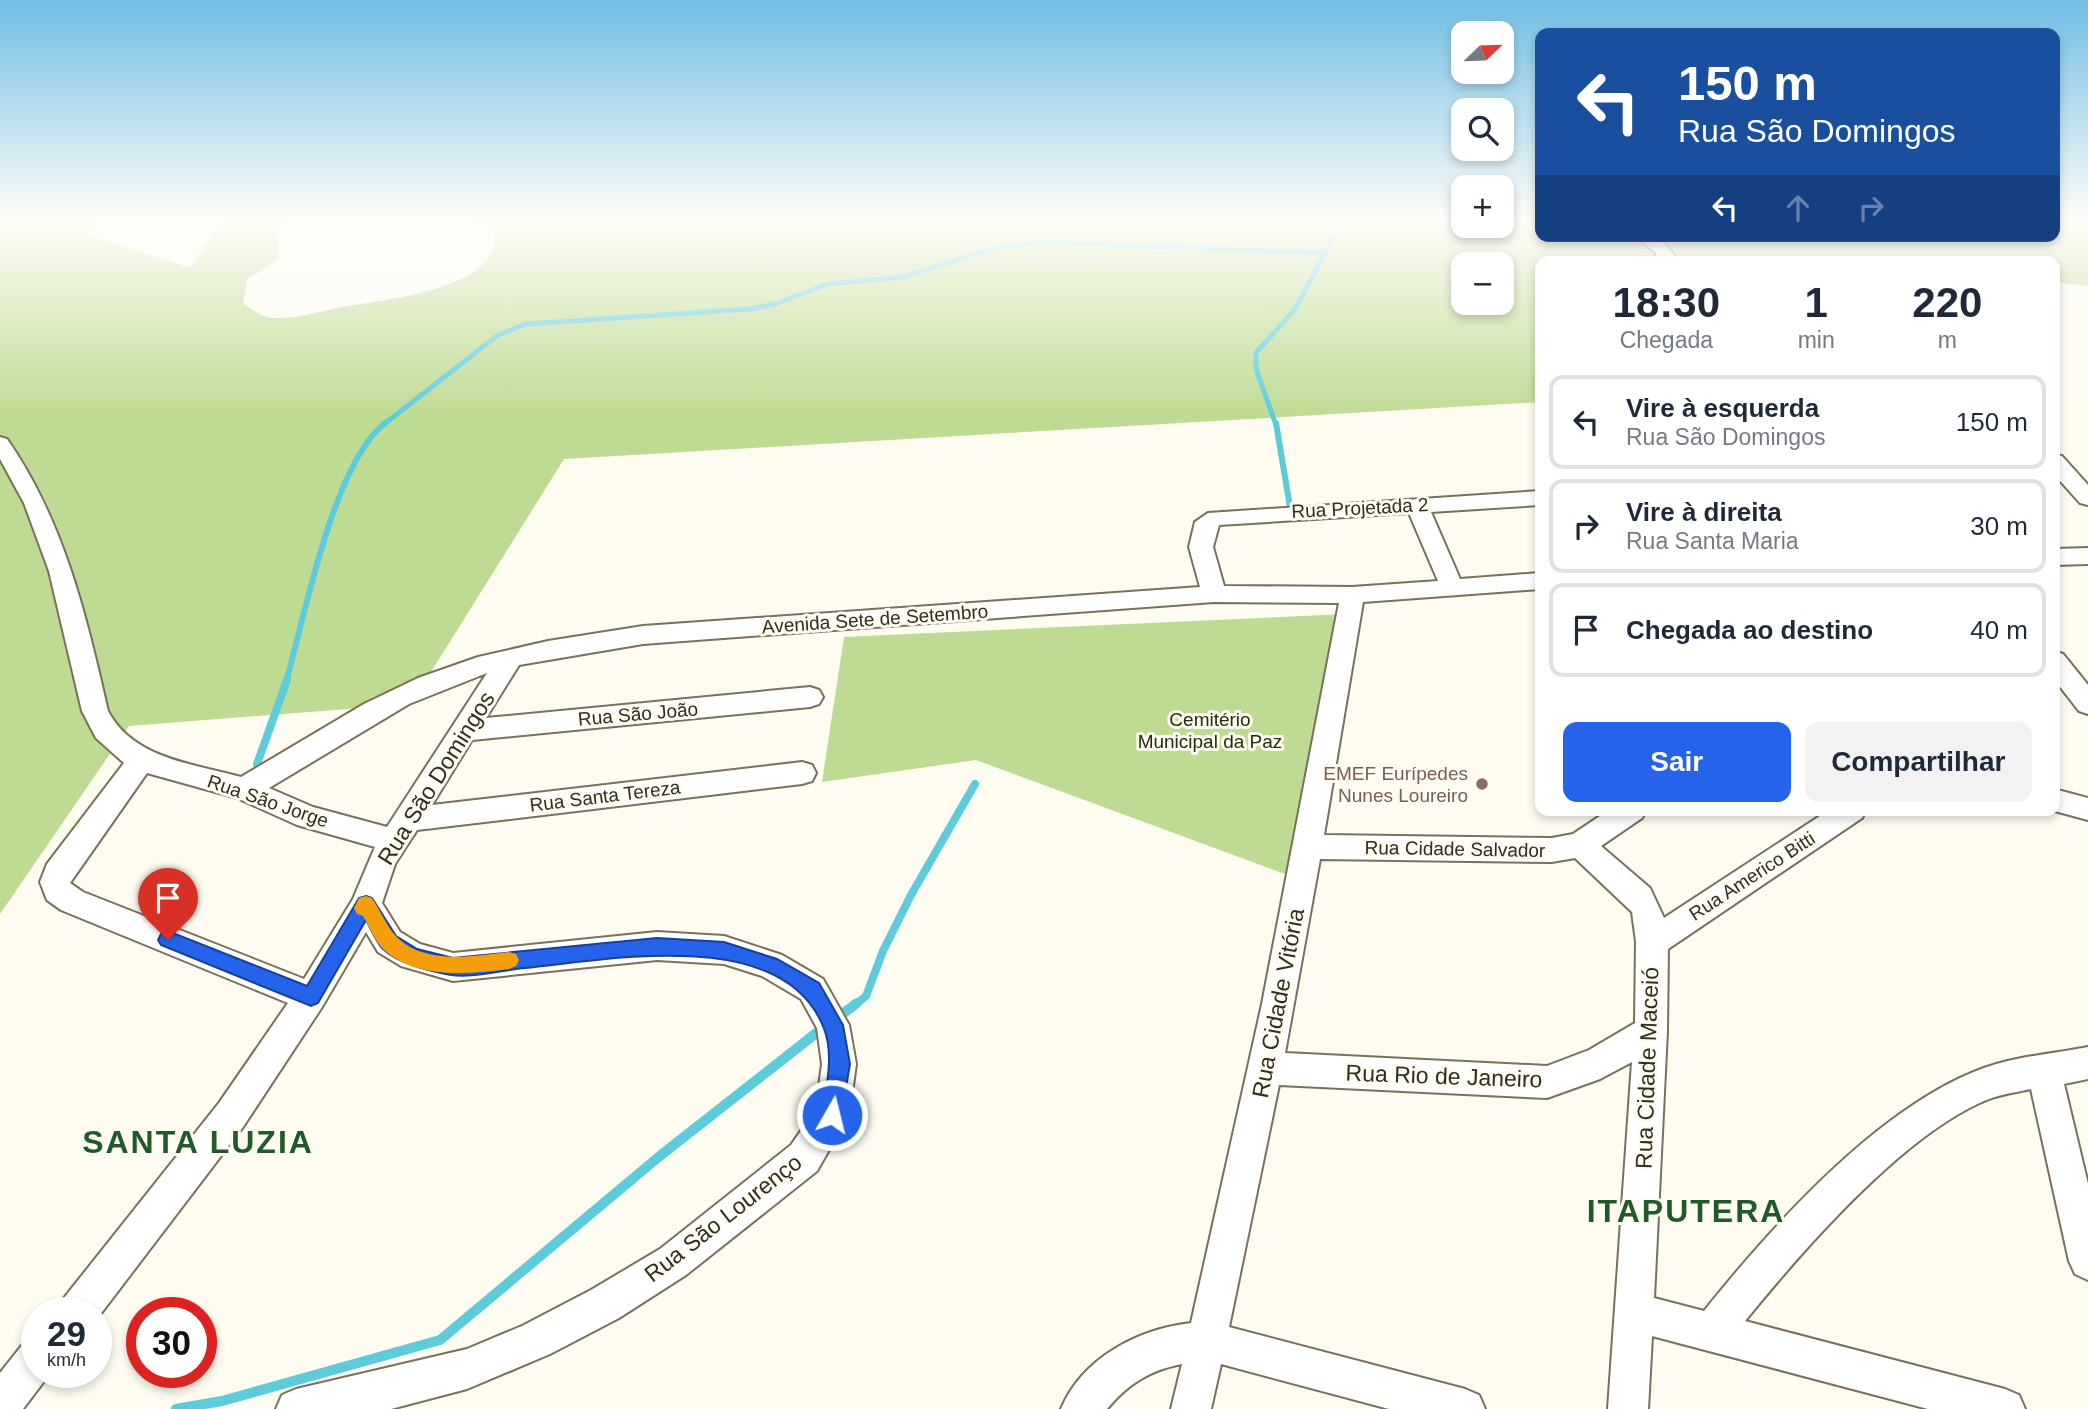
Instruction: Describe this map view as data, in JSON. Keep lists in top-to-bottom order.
{
  "streets": {
    "street": [
      "Rua Projetada 2",
      "Avenida Sete de Setembro",
      "Rua São João",
      "Rua São Domingos",
      "Rua Santa Tereza",
      "Rua São Jorge",
      "Rua Cidade Salvador",
      "Rua Americo Bitti",
      "Rua Cidade Vitória",
      "Rua Cidade Maceió",
      "Rua Rio de Janeiro",
      "Rua São Lourenço"
    ]
  },
  "crossings": [
    ["Avenida Sete de Setembro", "Rua São Domingos"],
    ["Avenida Sete de Setembro", "Rua São Jorge"],
    ["Avenida Sete de Setembro", "Rua Cidade Vitória"],
    ["Rua São João", "Rua São Domingos"],
    ["Rua São Domingos", "Rua Santa Tereza"],
    ["Rua São Domingos", "Rua São Jorge"],
    ["Rua São Domingos", "Rua São Lourenço"],
    ["Rua Santa Tereza", "Rua São Jorge"],
    ["Rua Cidade Salvador", "Rua Cidade Vitória"],
    ["Rua Cidade Salvador", "Rua Cidade Maceió"],
    ["Rua Americo Bitti", "Rua Cidade Maceió"],
    ["Rua Cidade Vitória", "Rua Rio de Janeiro"],
    ["Rua Cidade Maceió", "Rua Rio de Janeiro"]
  ],
  "districts": ["SANTA LUZIA", "ITAPUTERA"],
  "parks": ["Cemitério Municipal da Paz"],
  "places": ["EMEF Eurípedes Nunes Loureiro"],
  "north": "top right",
  "page": {
    "map_buttons": ["+", "−"],
    "turn": ["150 m", "Rua São Domingos"],
    "eta": [
      "18:30",
      "Chegada",
      "1",
      "min",
      "220",
      "m"
    ],
    "list": [
      {
        "name": "Vire à esquerda",
        "note": "Rua São Domingos",
        "value": "150 m"
      },
      {
        "name": "Vire à direita",
        "note": "Rua Santa Maria",
        "value": "30 m"
      },
      {
        "name": "Chegada ao destino",
        "value": "40 m"
      }
    ],
    "buttons": ["Sair", "Compartilhar"],
    "speed": "29 km/h",
    "limit": "30"
  }
}
